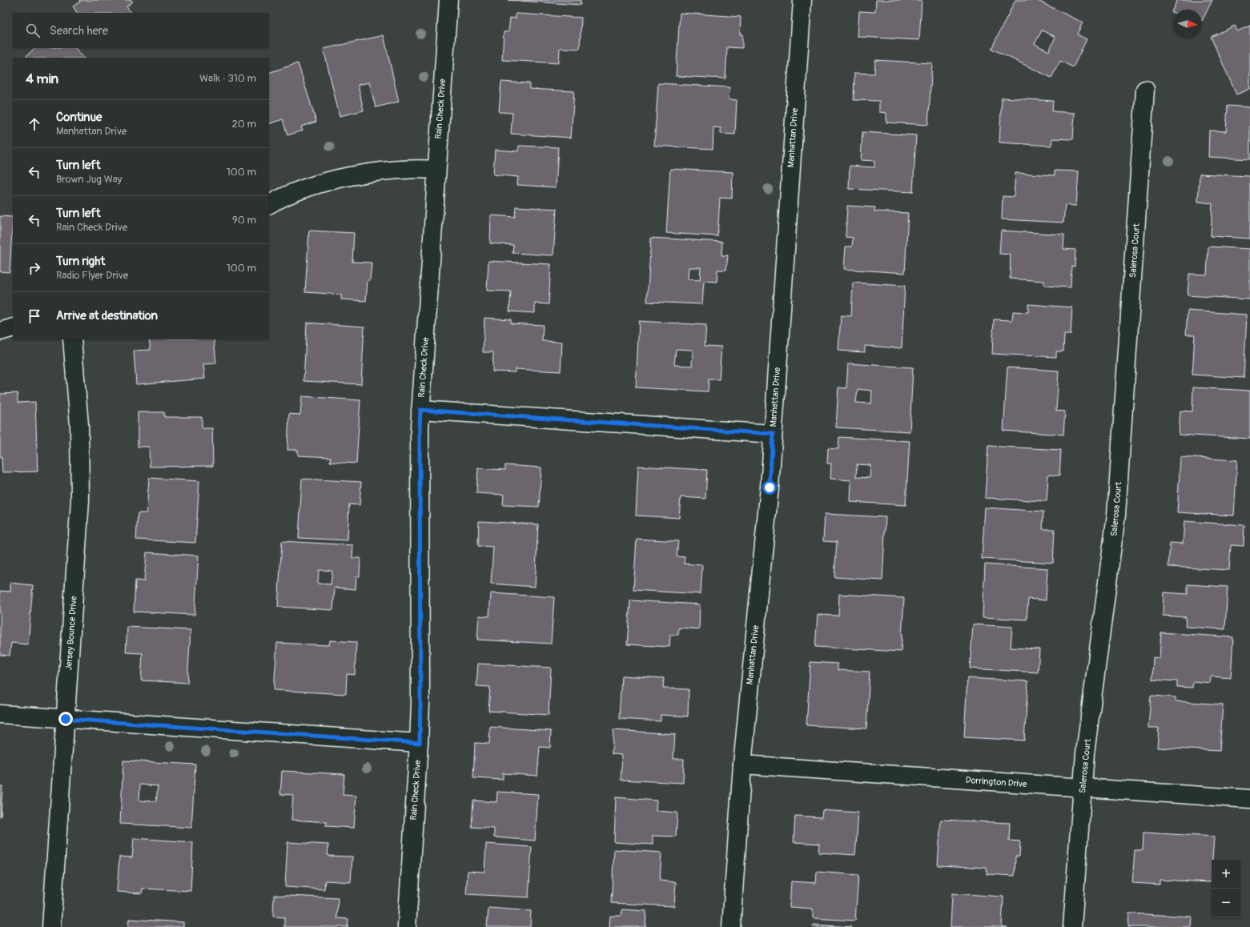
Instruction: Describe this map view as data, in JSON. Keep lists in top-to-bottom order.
{
  "streets": {
    "street": [
      "Rain Check Drive",
      "Manhattan Drive",
      "Salerosa Court",
      "Jersey Bounce Drive",
      "Dorrington Drive"
    ]
  },
  "crossings": [
    ["Manhattan Drive", "Dorrington Drive"],
    ["Salerosa Court", "Dorrington Drive"]
  ],
  "north": "right",
  "page": {
    "search": "Search here",
    "heading": ["4 min", "Walk · 310 m"],
    "list": [
      ["Continue", "Manhattan Drive", "20 m"],
      ["Turn left", "Brown Jug Way", "100 m"],
      ["Turn left", "Rain Check Drive", "90 m"],
      ["Turn right", "Radio Flyer Drive", "100 m"],
      "Arrive at destination"
    ],
    "map_buttons": ["+", "−"]
  }
}
